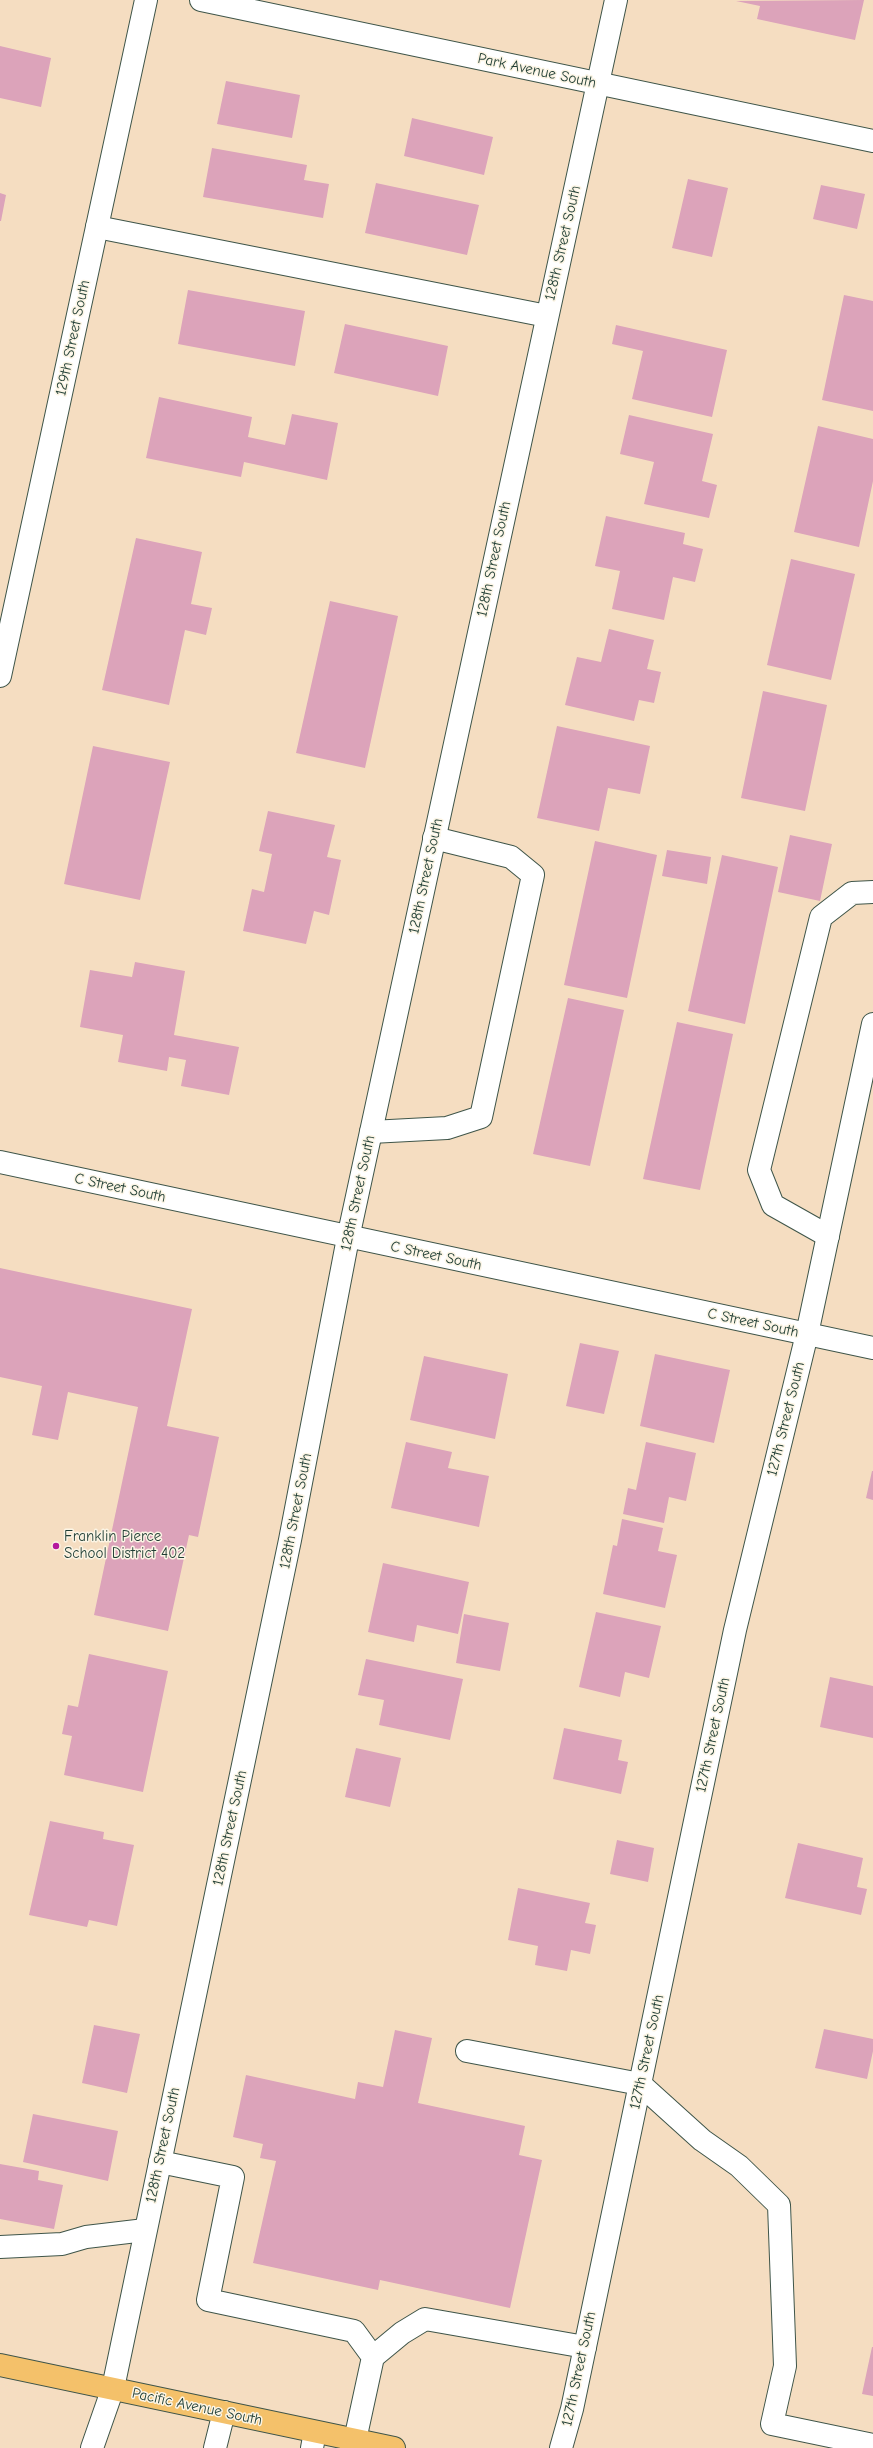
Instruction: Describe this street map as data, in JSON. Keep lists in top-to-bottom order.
{
  "streets": {
    "main road": ["Pacific Avenue South"],
    "street": [
      "Park Avenue South",
      "128th Street South",
      "129th Street South",
      "C Street South",
      "127th Street South"
    ]
  },
  "crossings": [
    ["Park Avenue South", "128th Street South"],
    ["128th Street South", "C Street South"],
    ["128th Street South", "Pacific Avenue South"],
    ["C Street South", "127th Street South"]
  ],
  "places": ["Franklin Pierce School District 402"]
}
